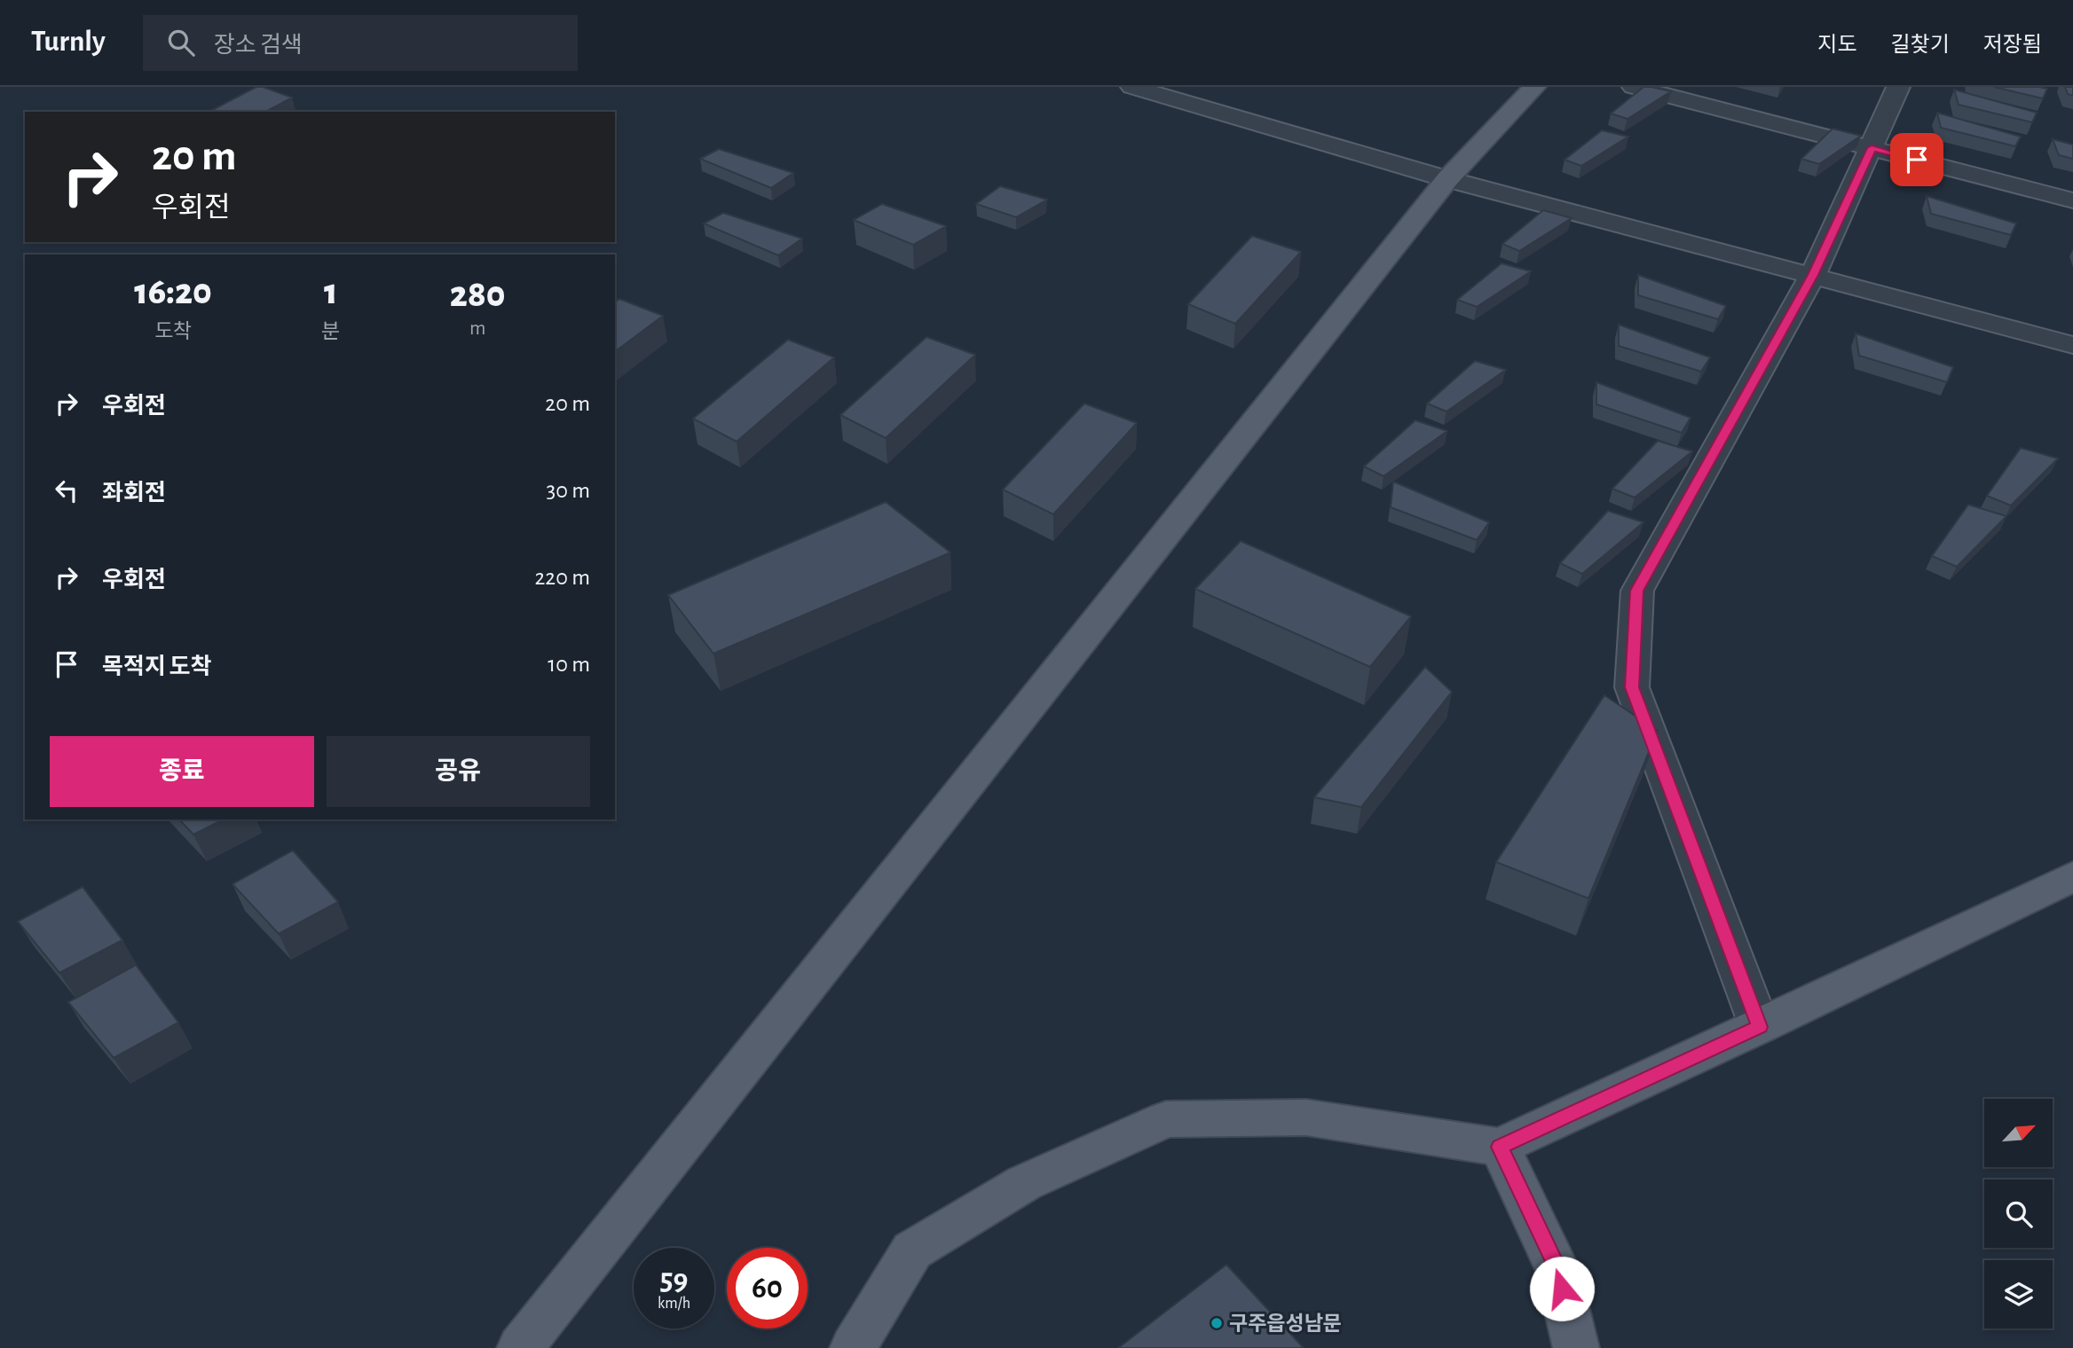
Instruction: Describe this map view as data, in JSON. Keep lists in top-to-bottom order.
{
  "places": ["구주읍성남문"],
  "north": "top right",
  "page": {
    "header": "Turnly",
    "search": "장소 검색",
    "nav": ["지도", "길찾기", "저장됨"],
    "turn": ["20 m", "우회전"],
    "eta": [
      "16:20",
      "도착",
      "1",
      "분",
      "280",
      "m"
    ],
    "list": [
      {
        "name": "우회전",
        "value": "20 m"
      },
      {
        "name": "좌회전",
        "value": "30 m"
      },
      {
        "name": "우회전",
        "value": "220 m"
      },
      {
        "name": "목적지 도착",
        "value": "10 m"
      }
    ],
    "buttons": ["종료", "공유"],
    "speed": "59 km/h",
    "limit": "60"
  }
}
